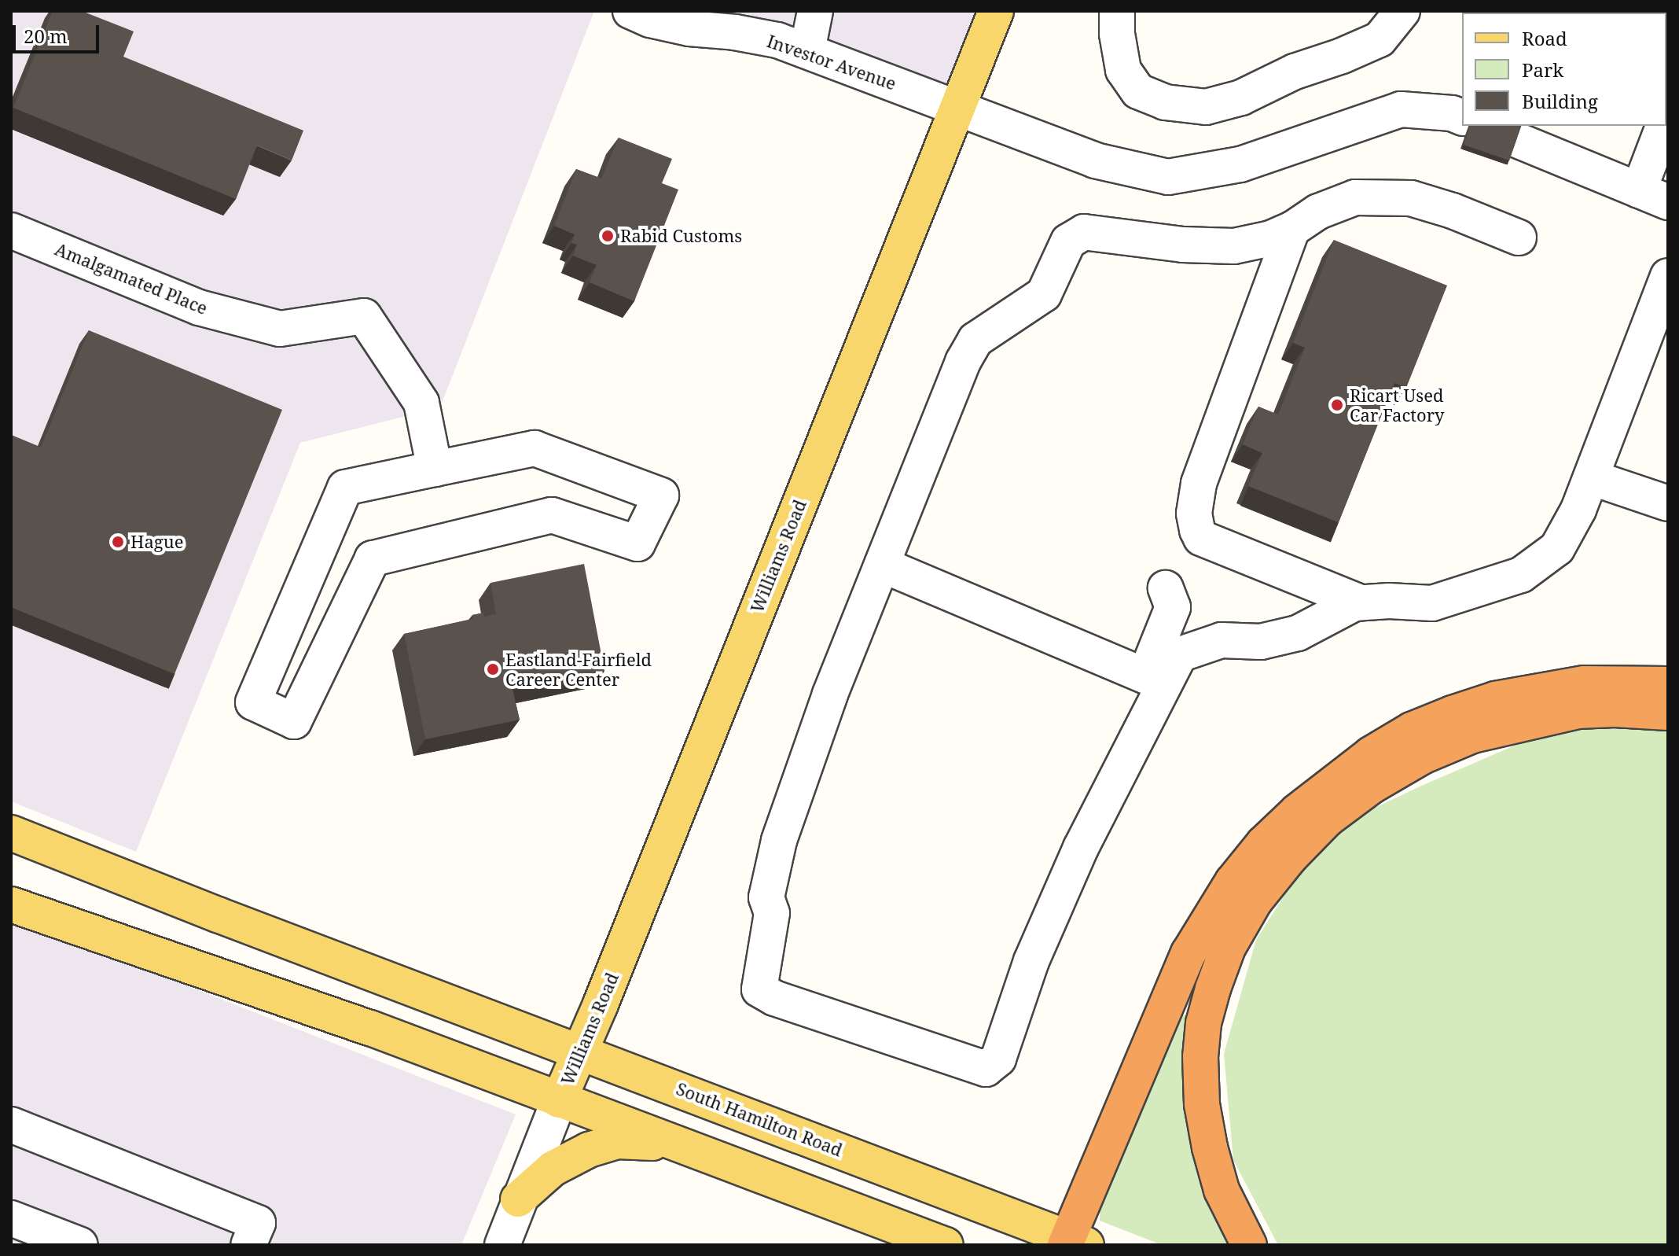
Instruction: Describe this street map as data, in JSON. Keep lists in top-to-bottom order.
{
  "streets": {
    "main road": ["Williams Road", "South Hamilton Road"],
    "street": ["Investor Avenue", "Amalgamated Place"]
  },
  "crossings": [
    ["Investor Avenue", "Williams Road"],
    ["Williams Road", "South Hamilton Road"]
  ],
  "places": [
    "Rabid Customs",
    "Ricart Used Car Factory",
    "Hague",
    "Eastland-Fairfield Career Center"
  ],
  "legend": ["Road", "Park", "Building"],
  "scale_bar": "20 m"
}
